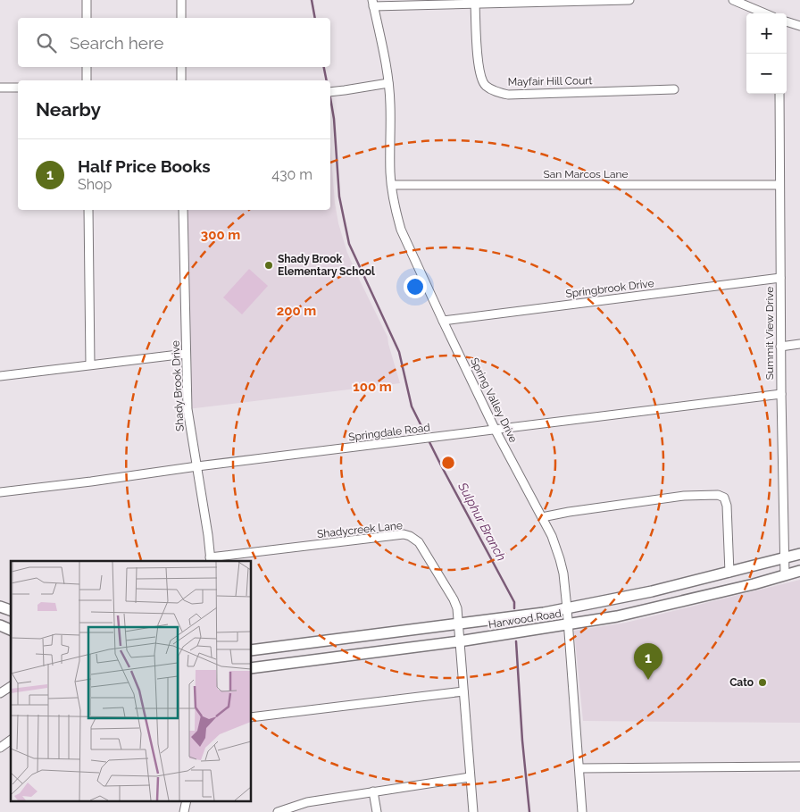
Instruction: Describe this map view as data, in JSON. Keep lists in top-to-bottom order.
{
  "streets": {
    "main road": ["Harwood Road"],
    "street": [
      "Mayfair Hill Court",
      "San Marcos Lane",
      "Springbrook Drive",
      "Summit View Drive",
      "Shady Brook Drive",
      "Spring Valley Drive",
      "Springdale Road",
      "Shadycreek Lane"
    ]
  },
  "crossings": [
    ["San Marcos Lane", "Summit View Drive"],
    ["San Marcos Lane", "Spring Valley Drive"],
    ["Springbrook Drive", "Summit View Drive"],
    ["Springbrook Drive", "Spring Valley Drive"],
    ["Summit View Drive", "Springdale Road"],
    ["Summit View Drive", "Harwood Road"],
    ["Shady Brook Drive", "Springdale Road"],
    ["Shady Brook Drive", "Shadycreek Lane"],
    ["Spring Valley Drive", "Springdale Road"],
    ["Spring Valley Drive", "Harwood Road"],
    ["Shadycreek Lane", "Harwood Road"]
  ],
  "water": ["Sulphur Branch"],
  "places": ["Shady Brook Elementary School", "Cato"],
  "page": {
    "map_buttons": ["+", "−"],
    "search": "Search here",
    "heading": "Nearby",
    "list": [
      {
        "mark": "1",
        "name": "Half Price Books",
        "note": "Shop",
        "value": "430 m"
      }
    ],
    "pins": "1"
  },
  "rings": ["300 m", "200 m", "100 m"]
}
